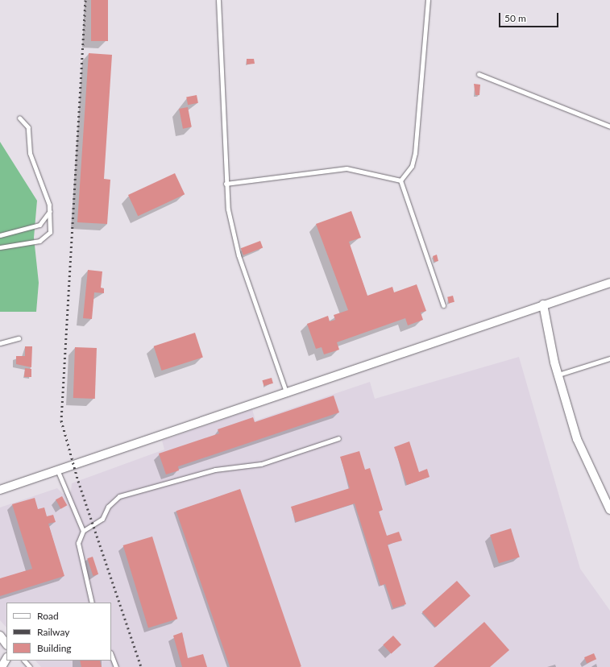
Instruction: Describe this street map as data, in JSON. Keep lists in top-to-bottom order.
{
  "legend": ["Road", "Railway", "Building"],
  "scale_bar": "50 m"
}
